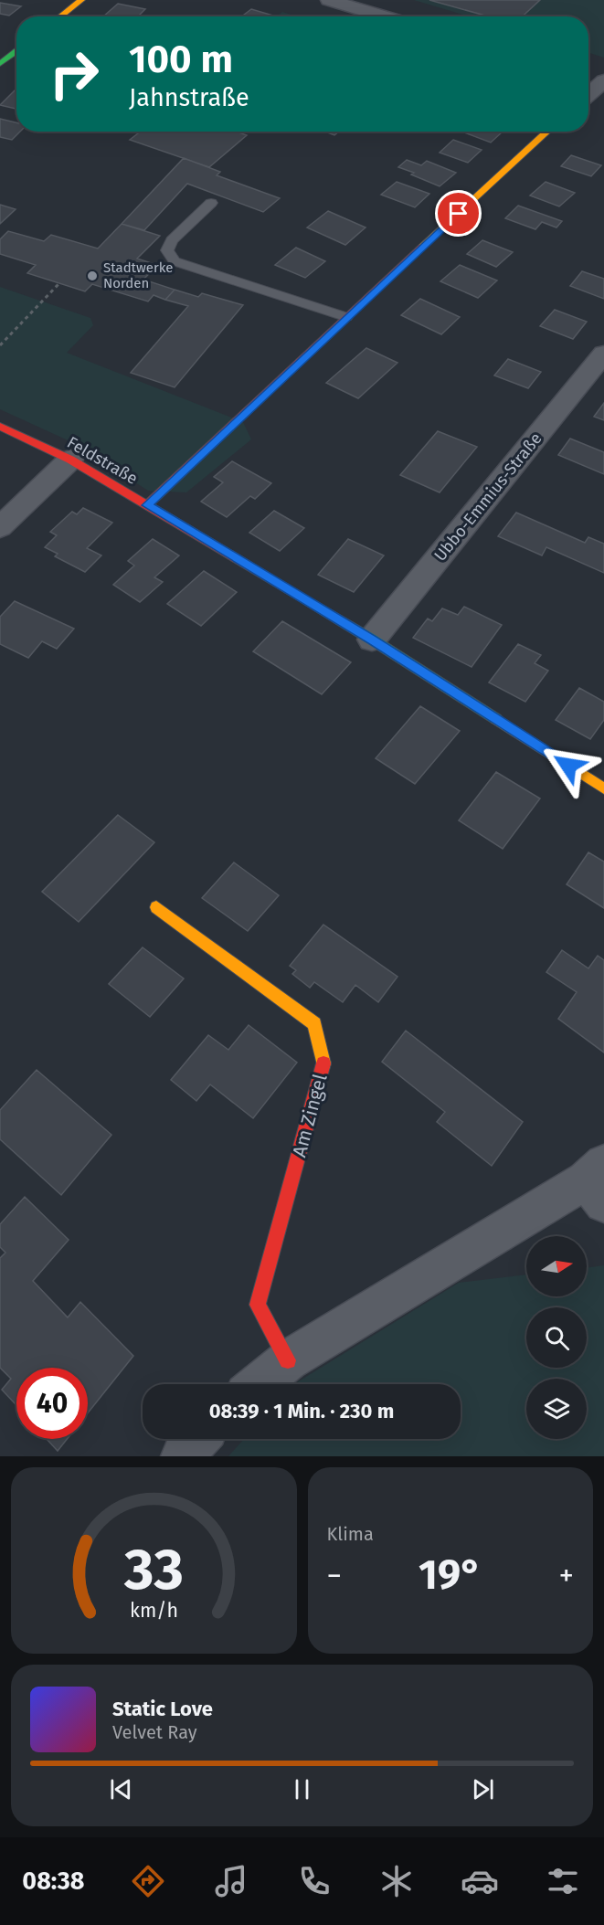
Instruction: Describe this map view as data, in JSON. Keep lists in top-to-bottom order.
{
  "streets": {
    "street": ["Feldstraße", "Ubbo-Emmius-Straße", "Am Zingel"]
  },
  "crossings": [
    ["Feldstraße", "Ubbo-Emmius-Straße"]
  ],
  "places": ["Stadtwerke Norden"],
  "north": "right",
  "page": {
    "turn": ["100 m", "Jahnstraße"],
    "limit": "40",
    "trip": "08:39 · 1 Min. · 230 m",
    "tile": "Klima",
    "heat": ["−", "19°", "+"],
    "song": ["Static Love", "Velvet Ray"],
    "tabs": "08:38",
    "gauge": ["33", "km/h"]
  }
}
